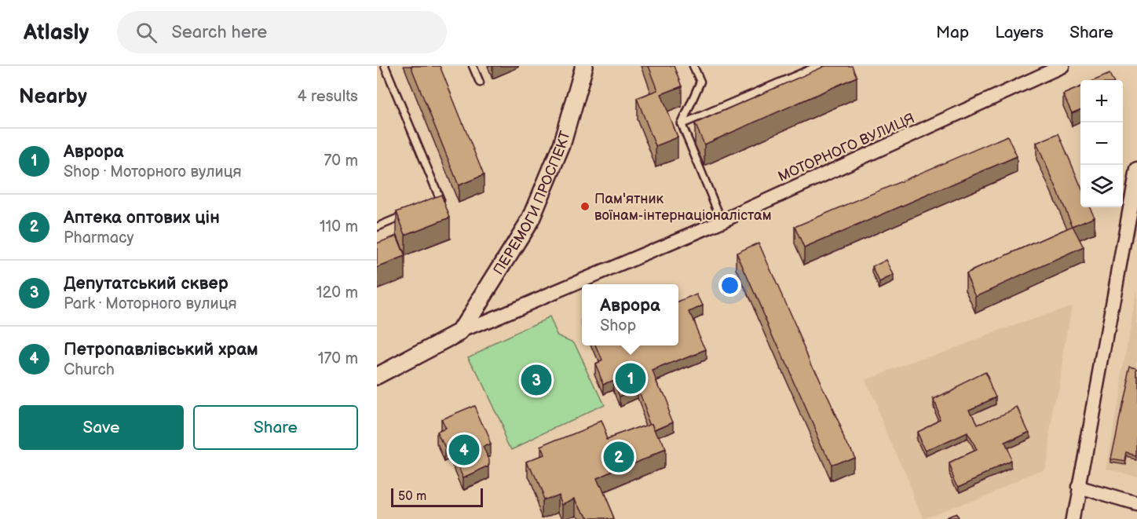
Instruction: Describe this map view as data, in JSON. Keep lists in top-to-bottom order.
{
  "streets": {
    "street": ["МОТОРНОГО ВУЛИЦЯ", "ПЕРЕМОГИ ПРОСПЕКТ"]
  },
  "crossings": [
    ["МОТОРНОГО ВУЛИЦЯ", "ПЕРЕМОГИ ПРОСПЕКТ"]
  ],
  "places": ["Пам'ятник воїнам-інтернаціоналістам"],
  "scale_bar": "50 m",
  "page": {
    "header": "Atlasly",
    "search": "Search here",
    "nav": ["Map", "Layers", "Share"],
    "heading": ["Nearby", "4 results"],
    "map_buttons": ["+", "−"],
    "list": [
      {
        "mark": "1",
        "name": "Аврора",
        "note": "Shop · Моторного вулиця",
        "value": "70 m"
      },
      {
        "mark": "2",
        "name": "Аптека оптових цін",
        "note": "Pharmacy",
        "value": "110 m"
      },
      {
        "mark": "3",
        "name": "Депутатський сквер",
        "note": "Park · Моторного вулиця",
        "value": "120 m"
      },
      {
        "mark": "4",
        "name": "Петропавлівський храм",
        "note": "Church",
        "value": "170 m"
      }
    ],
    "popup": ["Аврора", "Shop"],
    "pins": [
      "1",
      "3",
      "4",
      "2"
    ],
    "buttons": ["Save", "Share"],
    "scale": "50 m"
  }
}
